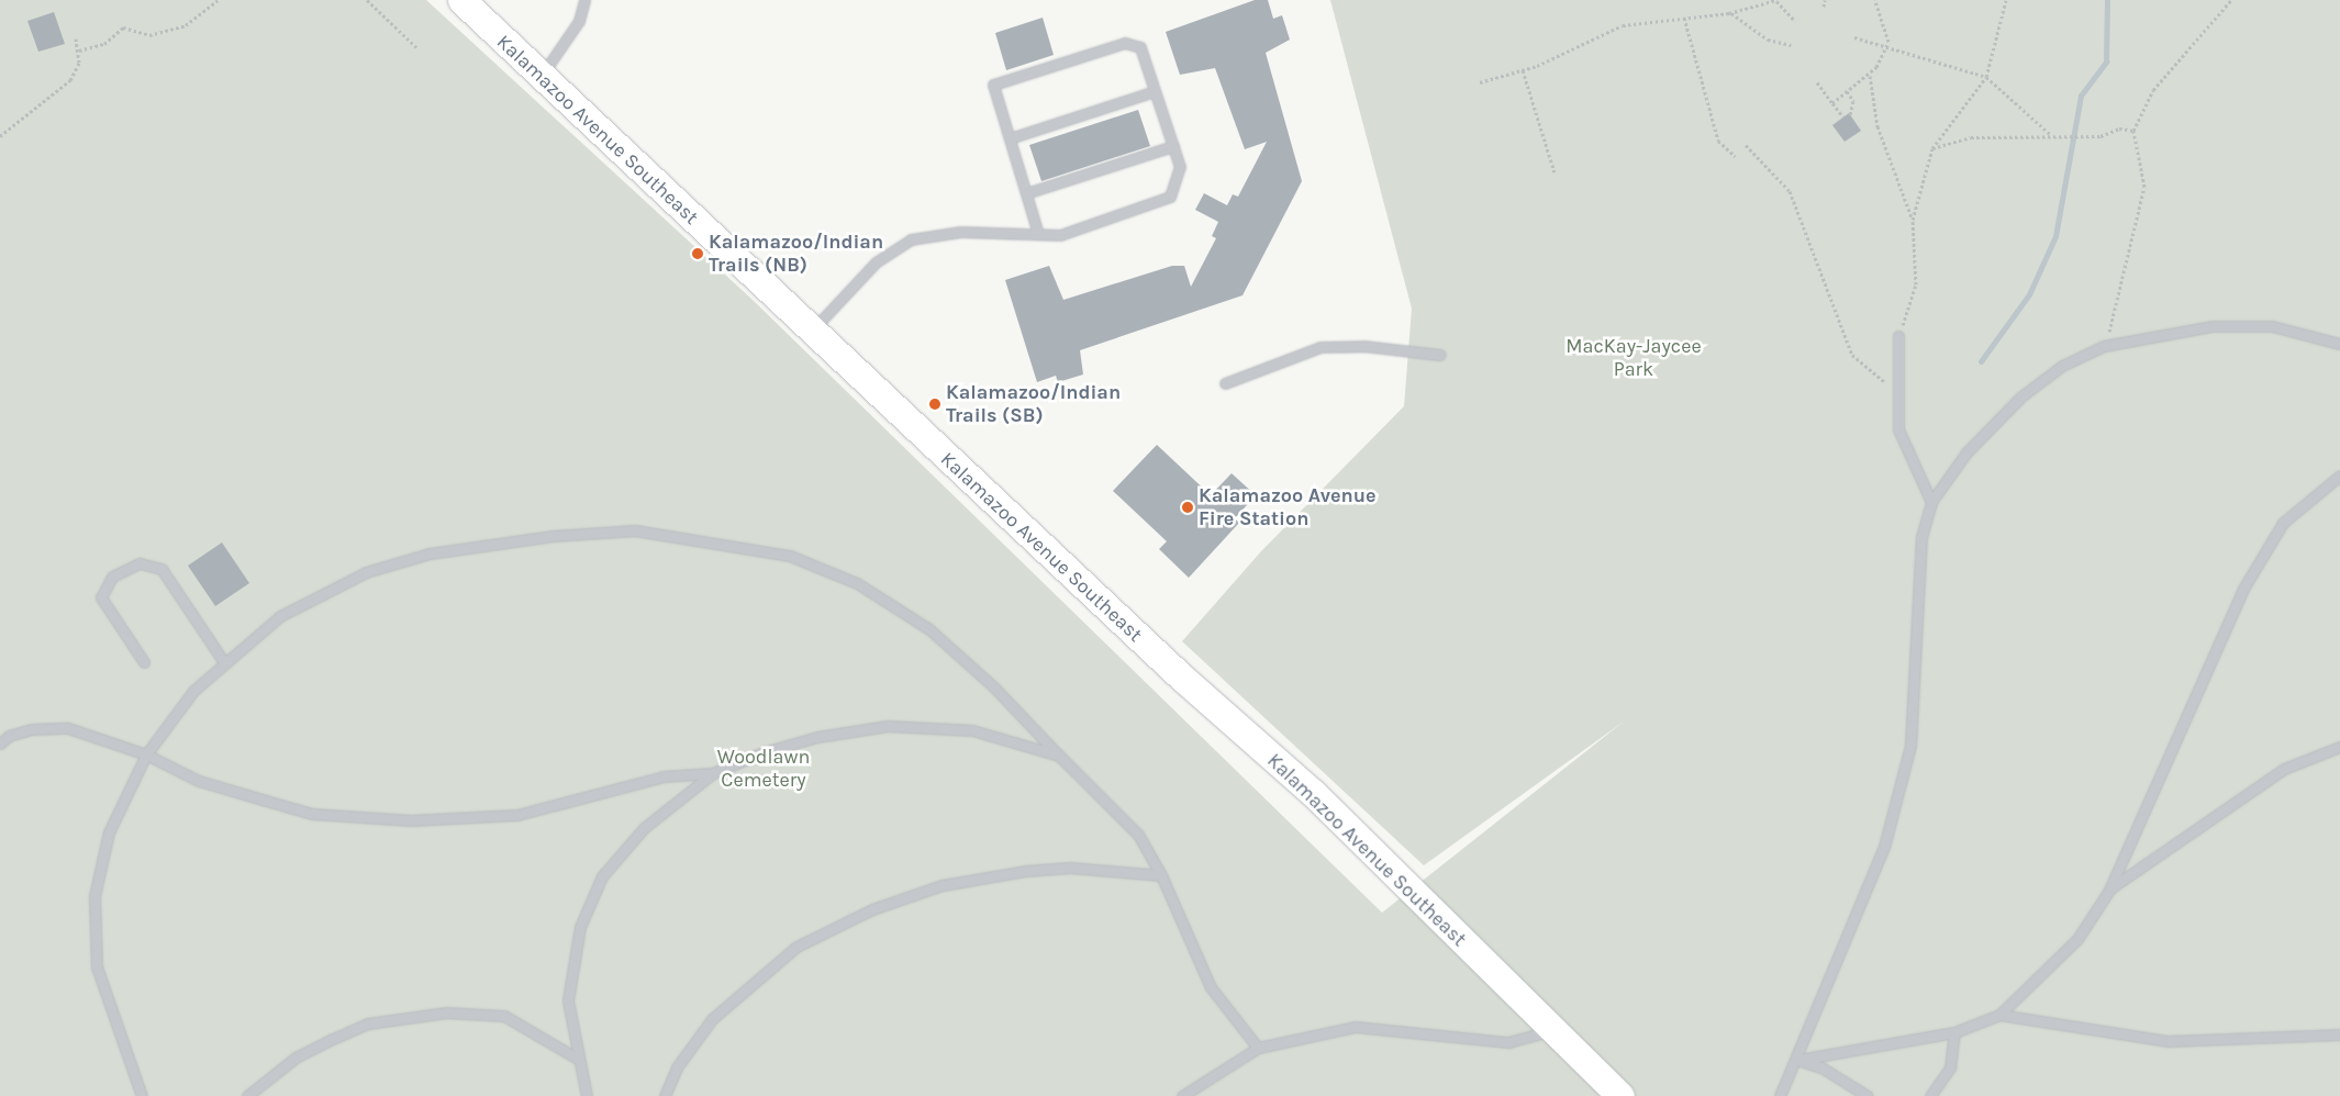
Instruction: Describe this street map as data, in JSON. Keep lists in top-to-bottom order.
{
  "streets": {
    "main road": ["Kalamazoo Avenue Southeast"]
  },
  "parks": ["MacKay-Jaycee Park", "Woodlawn Cemetery"],
  "places": ["Kalamazoo/Indian Trails (NB)", "Kalamazoo/Indian Trails (SB)", "Kalamazoo Avenue Fire Station"]
}
